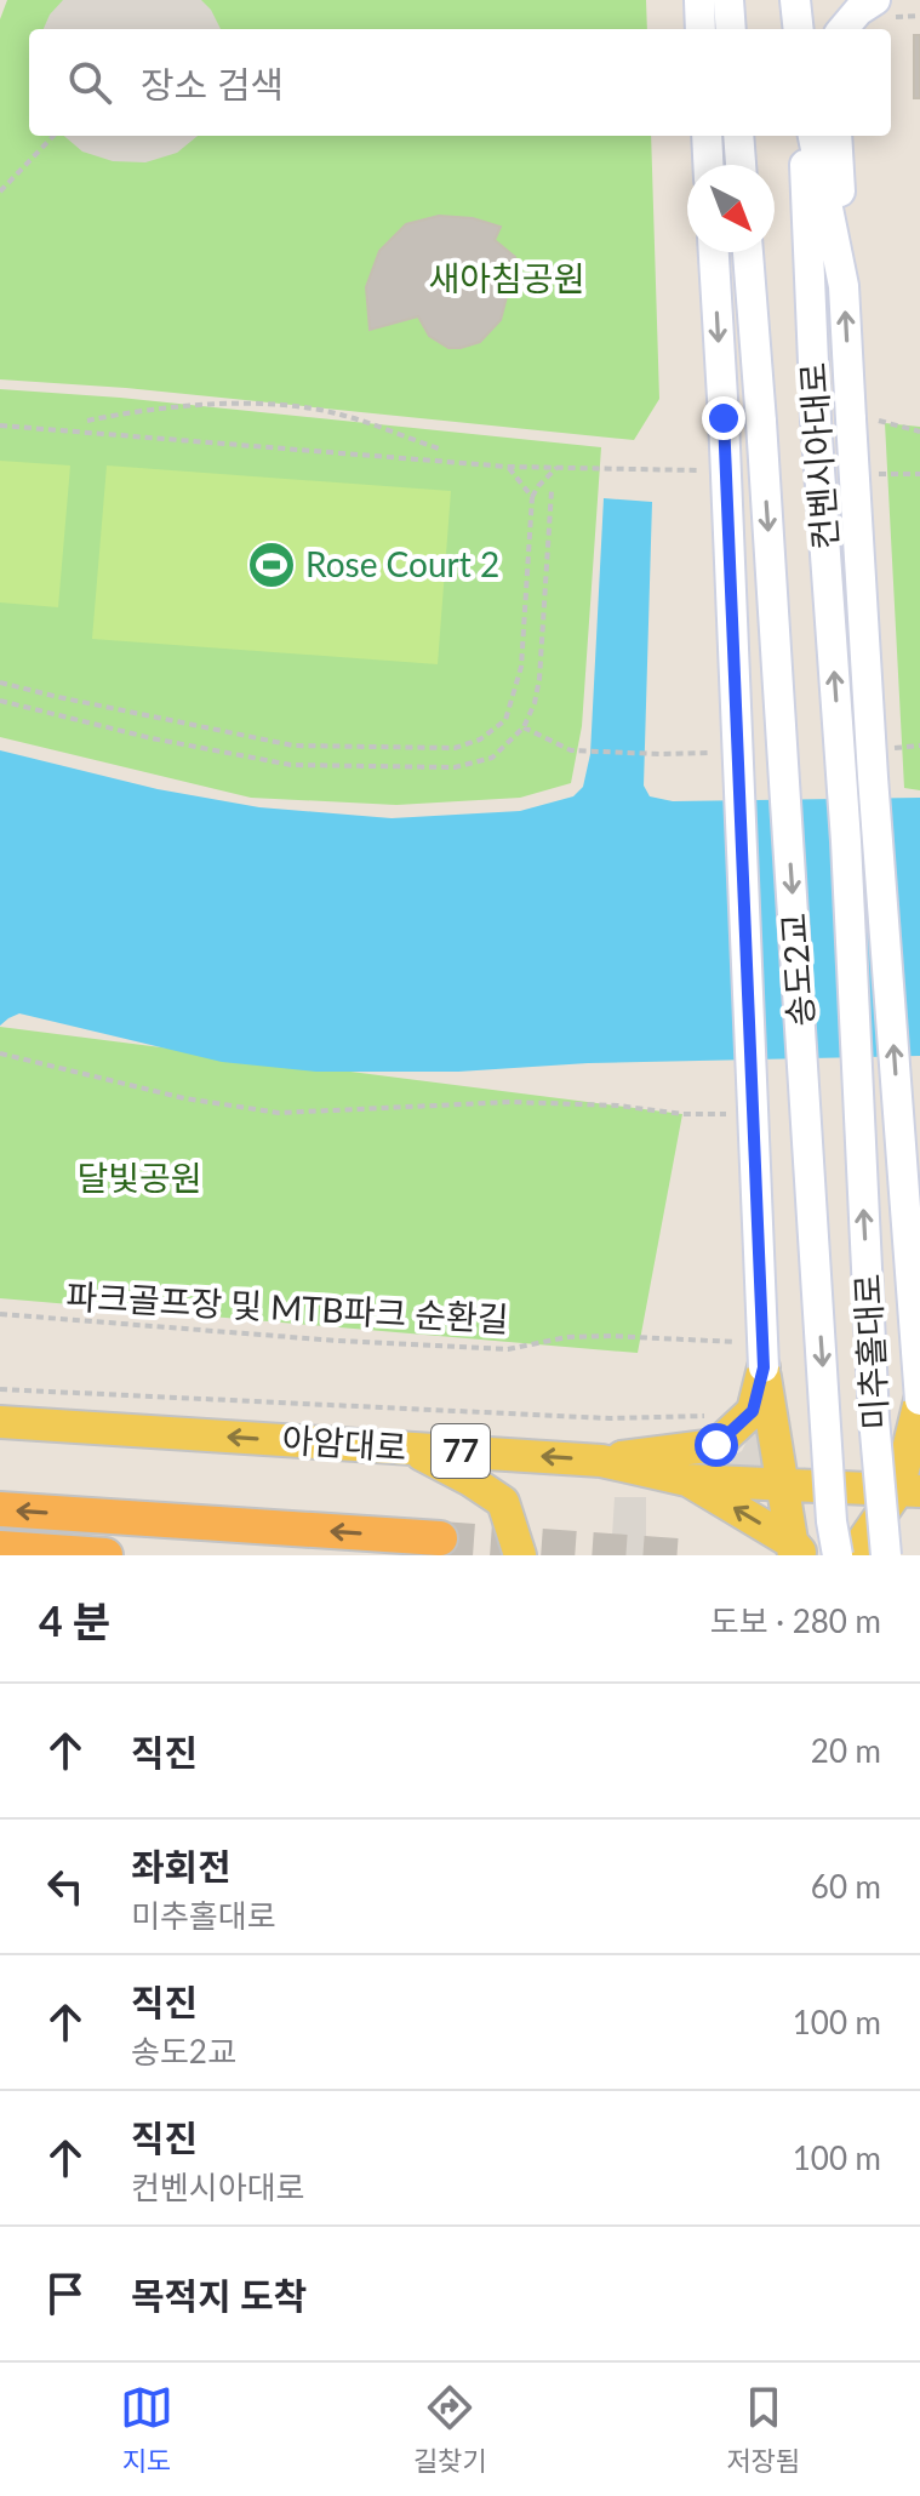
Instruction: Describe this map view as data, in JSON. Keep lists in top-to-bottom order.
{
  "streets": {
    "main road": [
      "컨벤시아대로",
      "송도2교",
      "미추홀대로",
      "아암대로",
      "77"
    ],
    "path": ["파크골프장 및 MTB파크 순환길"]
  },
  "crossings": [
    ["컨벤시아대로", "송도2교"],
    ["컨벤시아대로", "미추홀대로"],
    ["송도2교", "파크골프장 및 MTB파크 순환길"],
    ["송도2교", "미추홀대로"]
  ],
  "one_way": ["송도2교", "아암대로"],
  "parks": ["새아침공원", "달빛공원"],
  "places": {
    "sports": ["Rose Court 2"]
  },
  "north": "bottom right",
  "page": {
    "search": "장소 검색",
    "heading": ["4 분", "도보 · 280 m"],
    "list": [
      ["직진", "20 m"],
      ["좌회전", "미추홀대로", "60 m"],
      ["직진", "송도2교", "100 m"],
      ["직진", "컨벤시아대로", "100 m"],
      "목적지 도착"
    ],
    "nav": ["지도", "길찾기", "저장됨"]
  }
}
